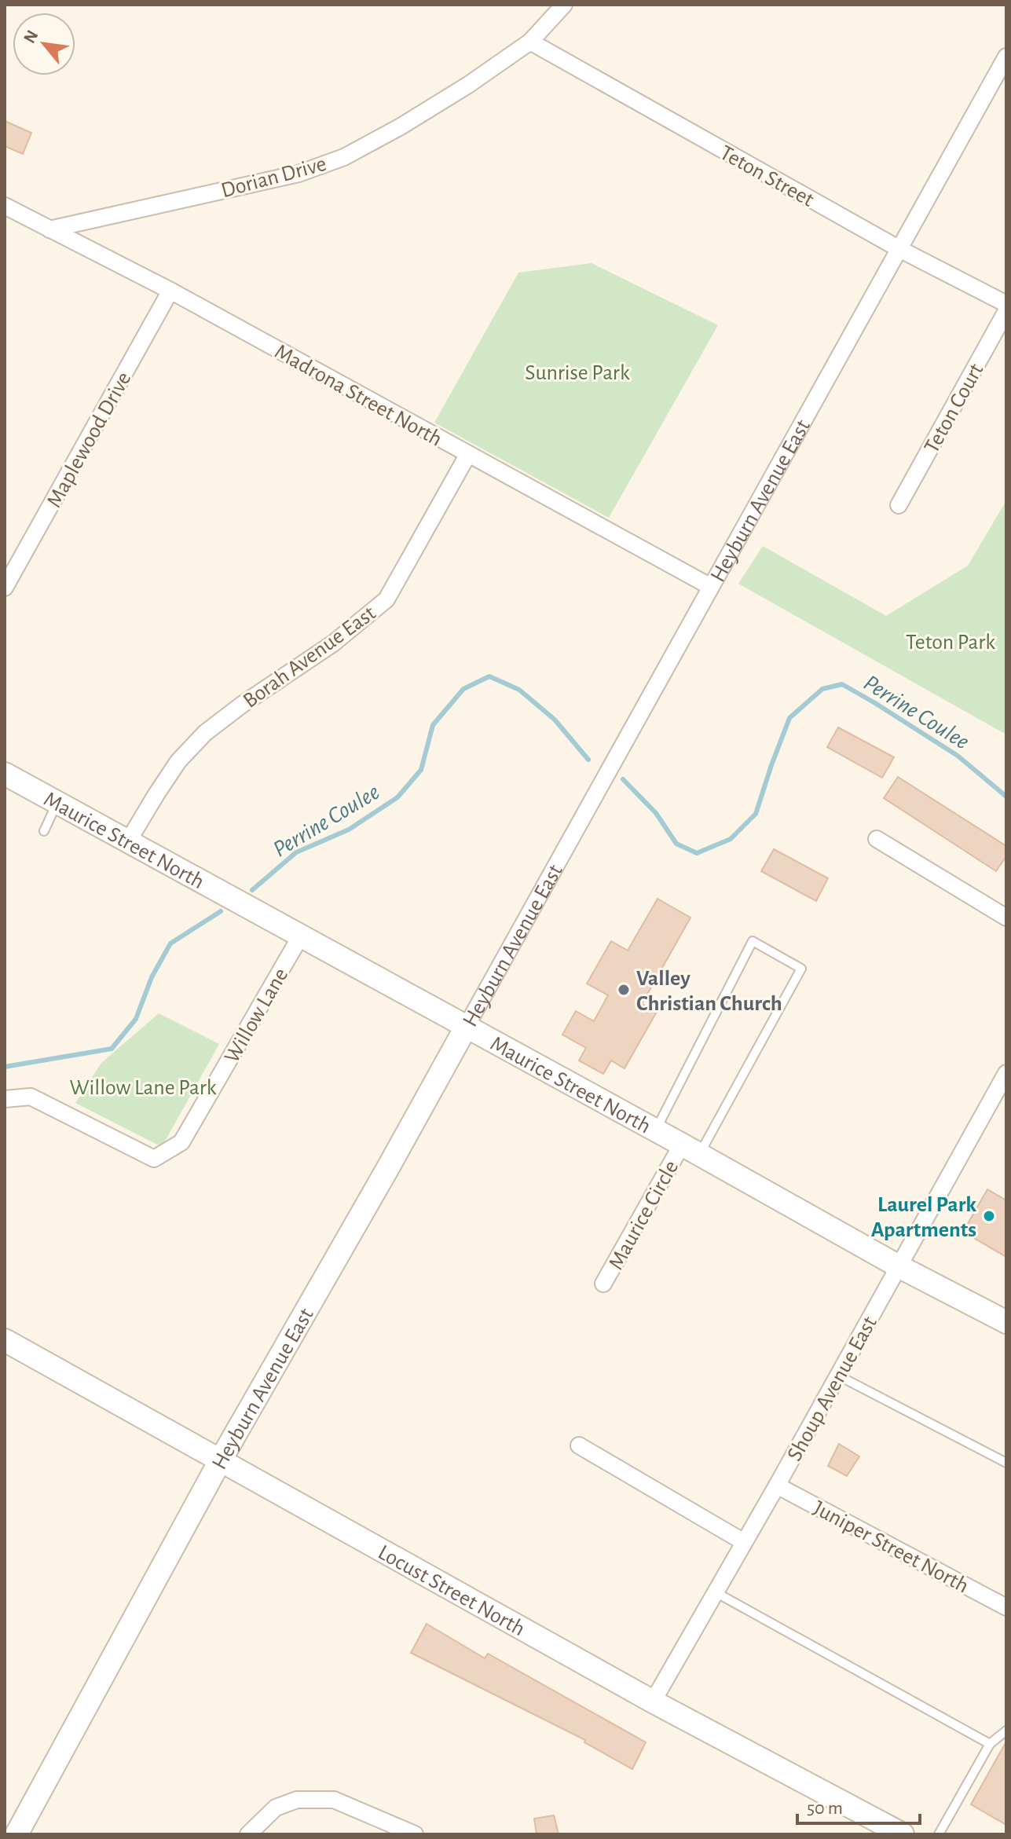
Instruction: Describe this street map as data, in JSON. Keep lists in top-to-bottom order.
{
  "streets": {
    "street": [
      "Teton Street",
      "Dorian Drive",
      "Madrona Street North",
      "Teton Court",
      "Maplewood Drive",
      "Heyburn Avenue East",
      "Borah Avenue East",
      "Maurice Street North",
      "Willow Lane",
      "Maurice Circle",
      "Shoup Avenue East",
      "Juniper Street North",
      "Locust Street North"
    ]
  },
  "crossings": [
    ["Teton Street", "Dorian Drive"],
    ["Teton Street", "Heyburn Avenue East"],
    ["Dorian Drive", "Madrona Street North"],
    ["Madrona Street North", "Maplewood Drive"],
    ["Madrona Street North", "Heyburn Avenue East"],
    ["Madrona Street North", "Borah Avenue East"],
    ["Heyburn Avenue East", "Maurice Street North"],
    ["Heyburn Avenue East", "Locust Street North"],
    ["Borah Avenue East", "Maurice Street North"],
    ["Maurice Street North", "Willow Lane"],
    ["Maurice Street North", "Maurice Circle"],
    ["Maurice Street North", "Shoup Avenue East"],
    ["Shoup Avenue East", "Juniper Street North"],
    ["Shoup Avenue East", "Locust Street North"]
  ],
  "water": ["Perrine Coulee"],
  "parks": ["Sunrise Park", "Teton Park", "Willow Lane Park"],
  "places": ["Valley Christian Church", "Laurel Park Apartments"],
  "scale_bar": "50 m",
  "north": "top left"
}
